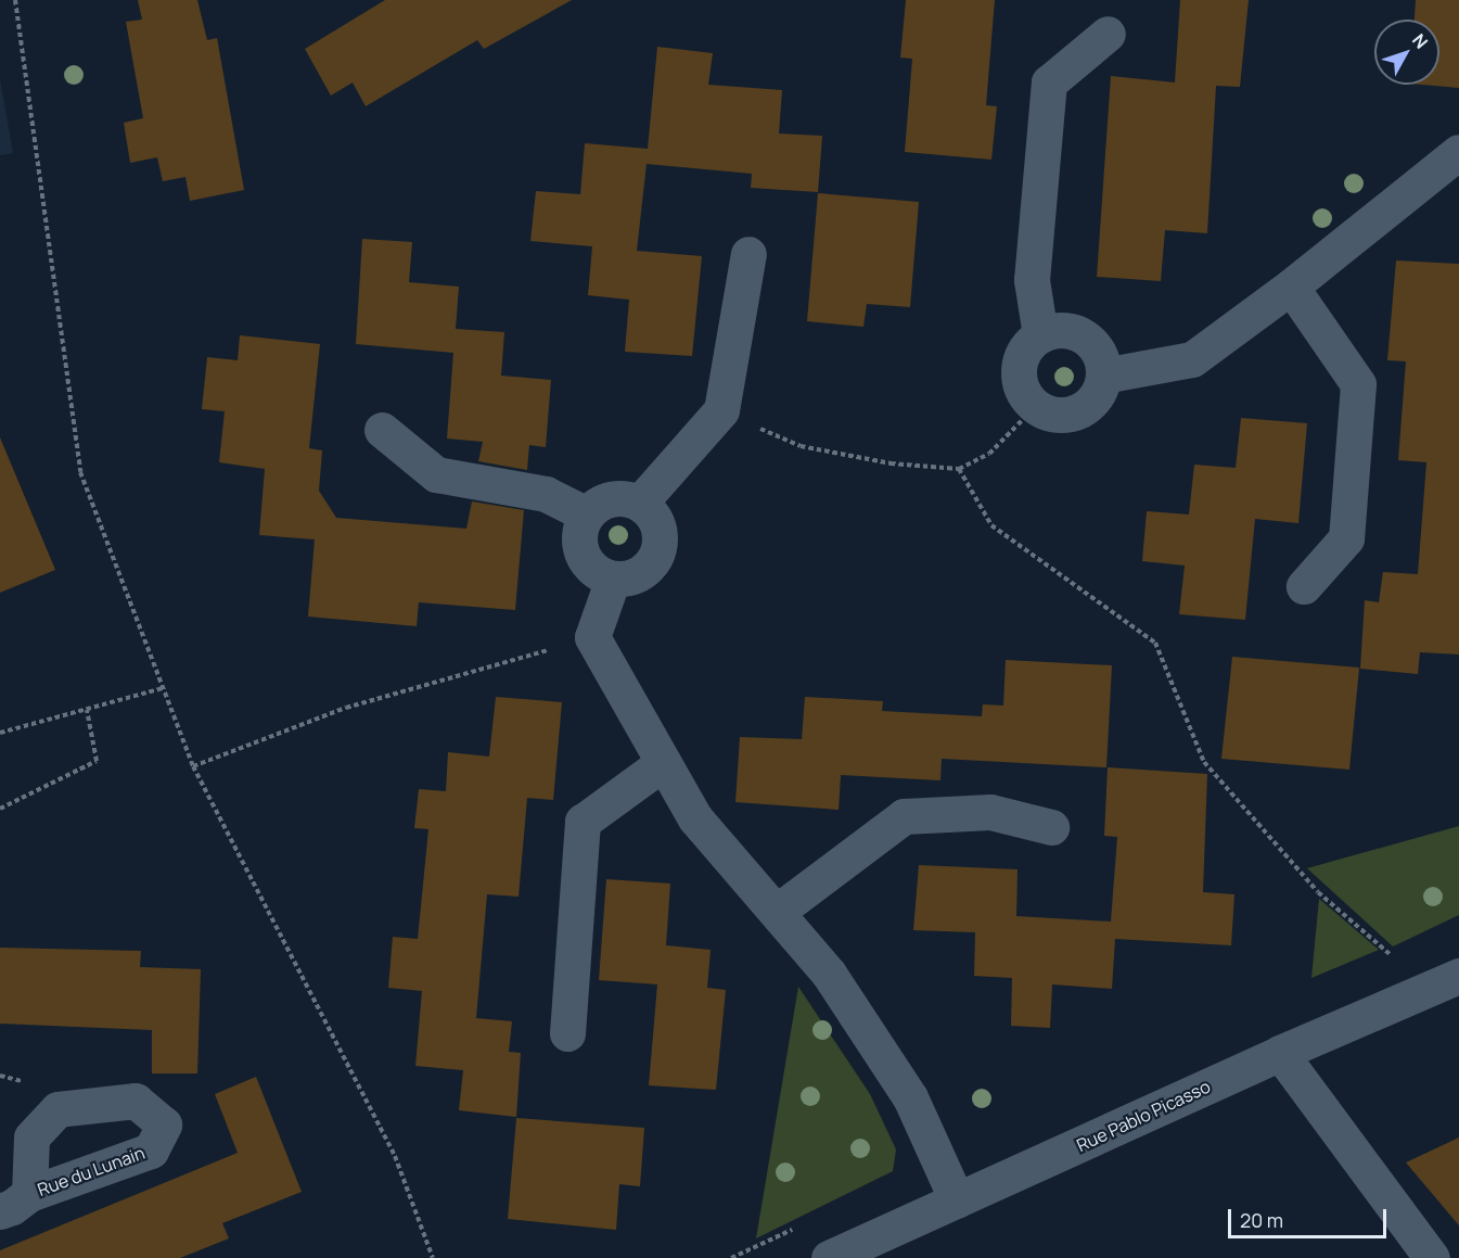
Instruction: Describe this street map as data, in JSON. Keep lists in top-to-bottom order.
{
  "streets": {
    "street": ["Rue Pablo Picasso"]
  },
  "scale_bar": "20 m",
  "north": "top right"
}
